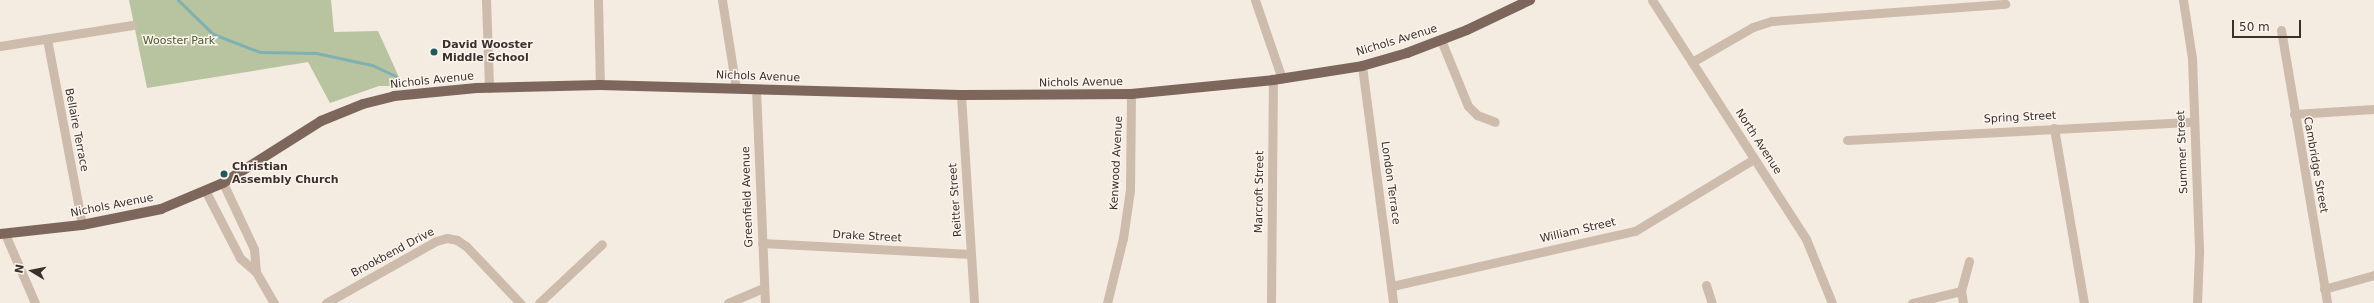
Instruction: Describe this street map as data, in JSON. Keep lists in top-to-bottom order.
{
  "streets": {
    "main road": ["Nichols Avenue"],
    "street": [
      "Spring Street",
      "Bellaire Terrace",
      "North Avenue",
      "Summer Street",
      "Kenwood Avenue",
      "Cambridge Street",
      "London Terrace",
      "Marcroft Street",
      "Greenfield Avenue",
      "Reitter Street",
      "William Street",
      "Drake Street",
      "Brookbend Drive"
    ]
  },
  "crossings": [
    ["Nichols Avenue", "Bellaire Terrace"],
    ["Nichols Avenue", "Kenwood Avenue"],
    ["Nichols Avenue", "London Terrace"],
    ["Nichols Avenue", "Marcroft Street"],
    ["Nichols Avenue", "Greenfield Avenue"],
    ["Nichols Avenue", "Reitter Street"],
    ["Spring Street", "Summer Street"],
    ["North Avenue", "William Street"],
    ["London Terrace", "William Street"],
    ["Greenfield Avenue", "Drake Street"],
    ["Reitter Street", "Drake Street"]
  ],
  "parks": ["Wooster Park"],
  "places": ["David Wooster Middle School", "Christian Assembly Church"],
  "scale_bar": "50 m",
  "north": "left"
}
